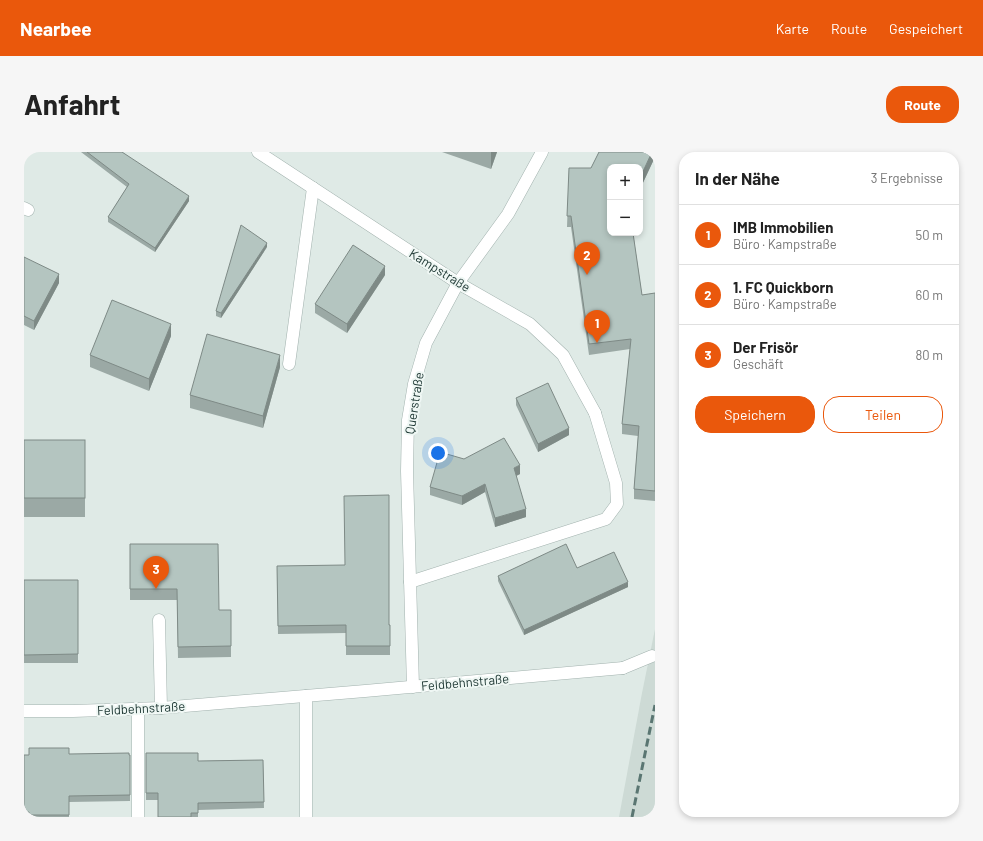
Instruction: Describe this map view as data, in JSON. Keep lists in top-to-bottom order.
{
  "streets": {
    "street": ["Kampstraße", "Querstraße", "Feldbehnstraße"]
  },
  "crossings": [
    ["Kampstraße", "Querstraße"],
    ["Querstraße", "Feldbehnstraße"]
  ],
  "page": {
    "header": "Nearbee",
    "nav": ["Karte", "Route", "Gespeichert"],
    "buttons": [
      "Route",
      ["Speichern", "Teilen"]
    ],
    "title": "Anfahrt",
    "heading": ["In der Nähe", "3 Ergebnisse"],
    "map_buttons": ["+", "−"],
    "list": [
      {
        "mark": "1",
        "name": "IMB Immobilien",
        "note": "Büro · Kampstraße",
        "value": "50 m"
      },
      {
        "mark": "2",
        "name": "1. FC Quickborn",
        "note": "Büro · Kampstraße",
        "value": "60 m"
      },
      {
        "mark": "3",
        "name": "Der Frisör",
        "note": "Geschäft",
        "value": "80 m"
      }
    ],
    "pins": ["2", "1", "3"]
  }
}
